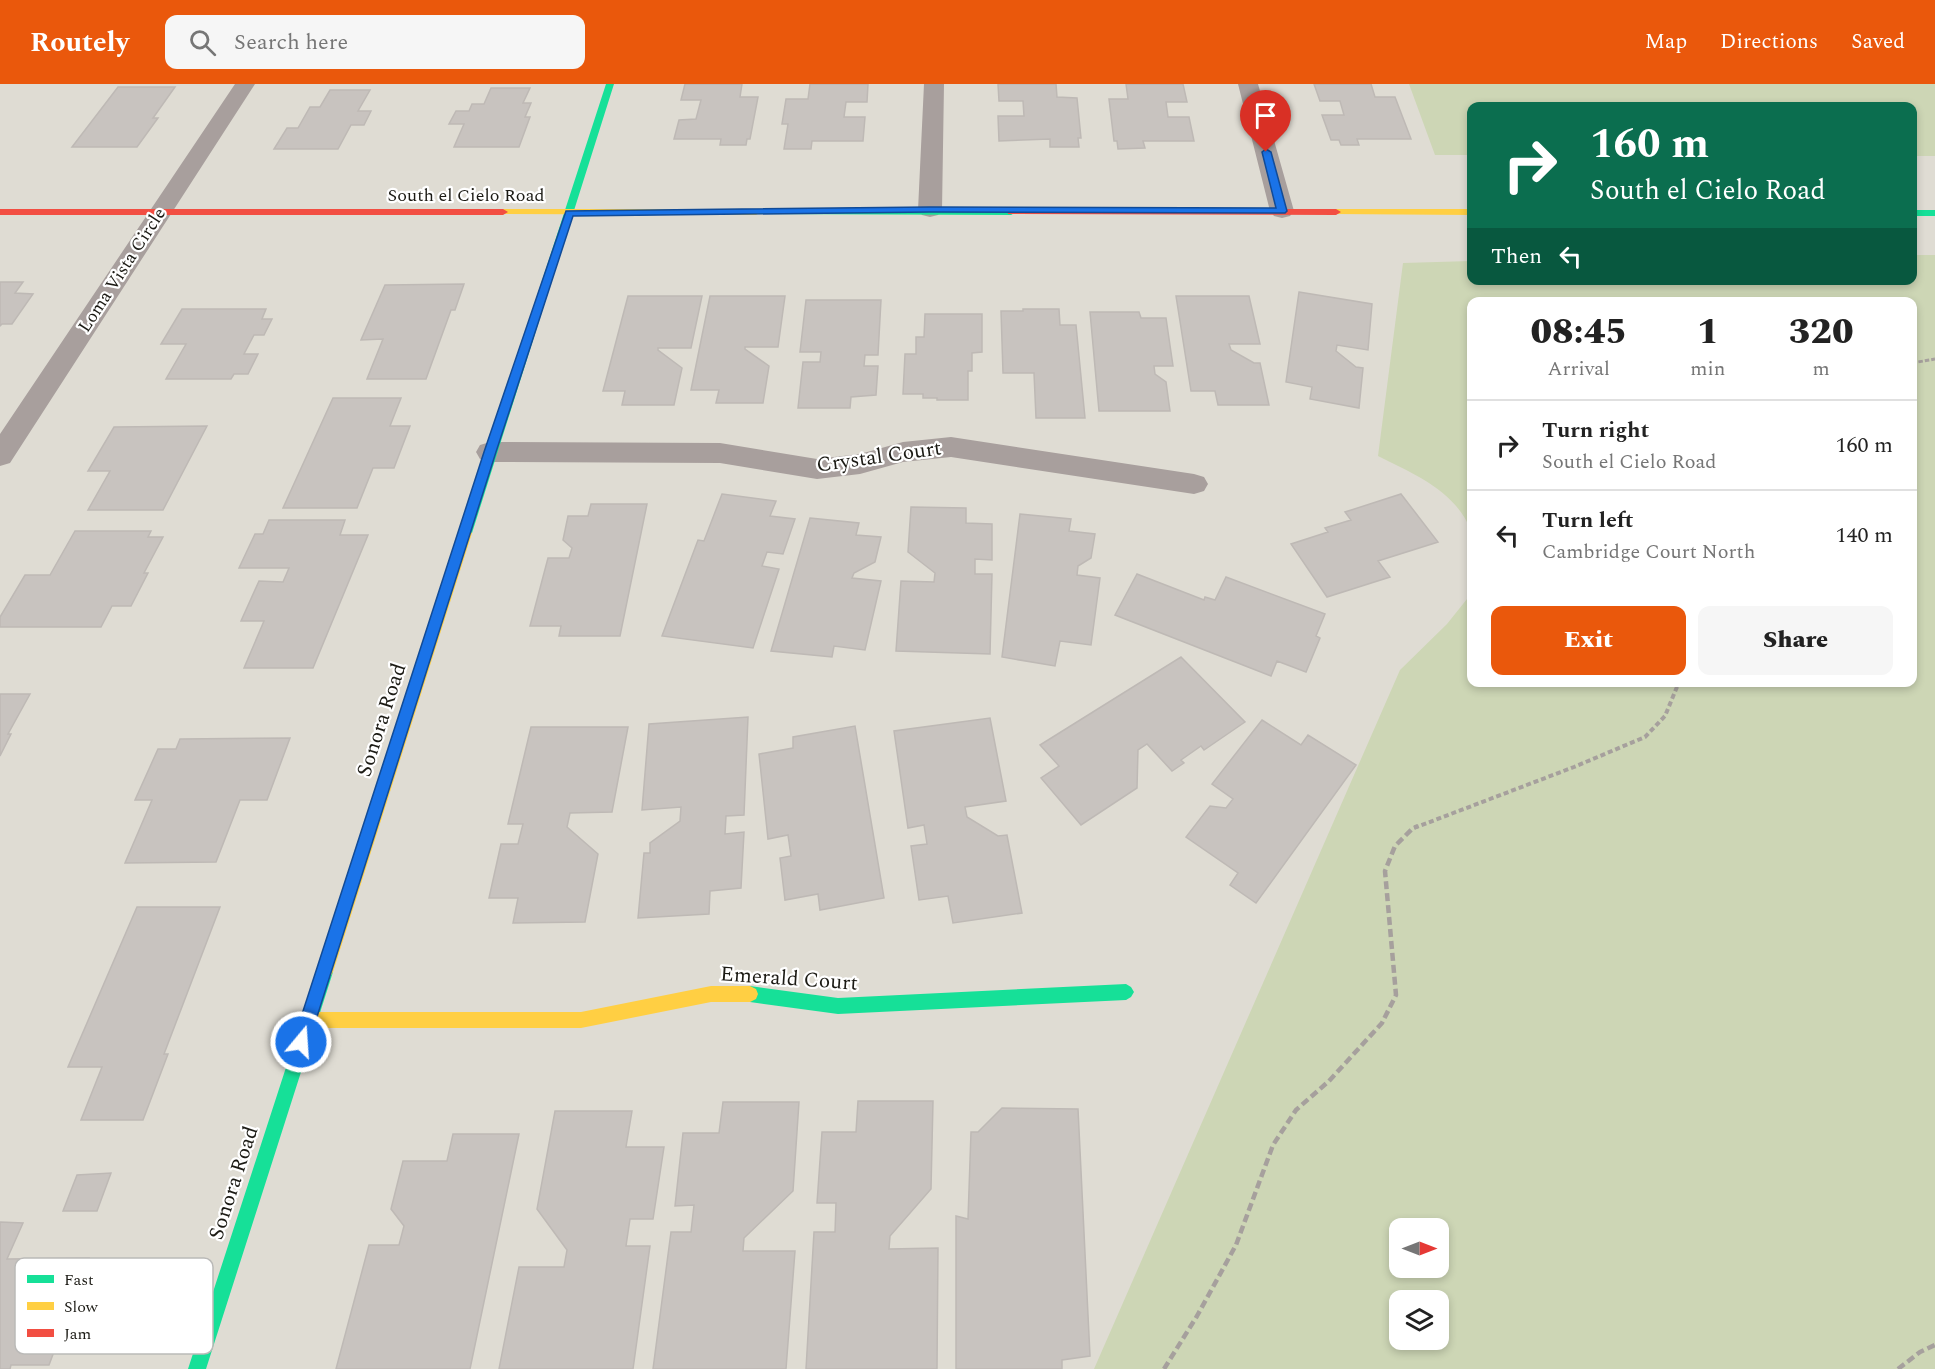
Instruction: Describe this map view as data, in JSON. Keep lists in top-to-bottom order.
{
  "streets": {
    "street": [
      "South el Cielo Road",
      "Loma Vista Circle",
      "Crystal Court",
      "Sonora Road",
      "Emerald Court"
    ]
  },
  "crossings": [
    ["South el Cielo Road", "Loma Vista Circle"],
    ["South el Cielo Road", "Sonora Road"],
    ["Crystal Court", "Sonora Road"],
    ["Sonora Road", "Emerald Court"]
  ],
  "legend": ["Fast", "Slow", "Jam"],
  "north": "right",
  "page": {
    "header": "Routely",
    "search": "Search here",
    "nav": ["Map", "Directions", "Saved"],
    "turn": ["160 m", "South el Cielo Road"],
    "then": "Then",
    "eta": [
      "08:45",
      "Arrival",
      "1",
      "min",
      "320",
      "m"
    ],
    "list": [
      {
        "name": "Turn right",
        "note": "South el Cielo Road",
        "value": "160 m"
      },
      {
        "name": "Turn left",
        "note": "Cambridge Court North",
        "value": "140 m"
      }
    ],
    "buttons": ["Exit", "Share"]
  }
}
